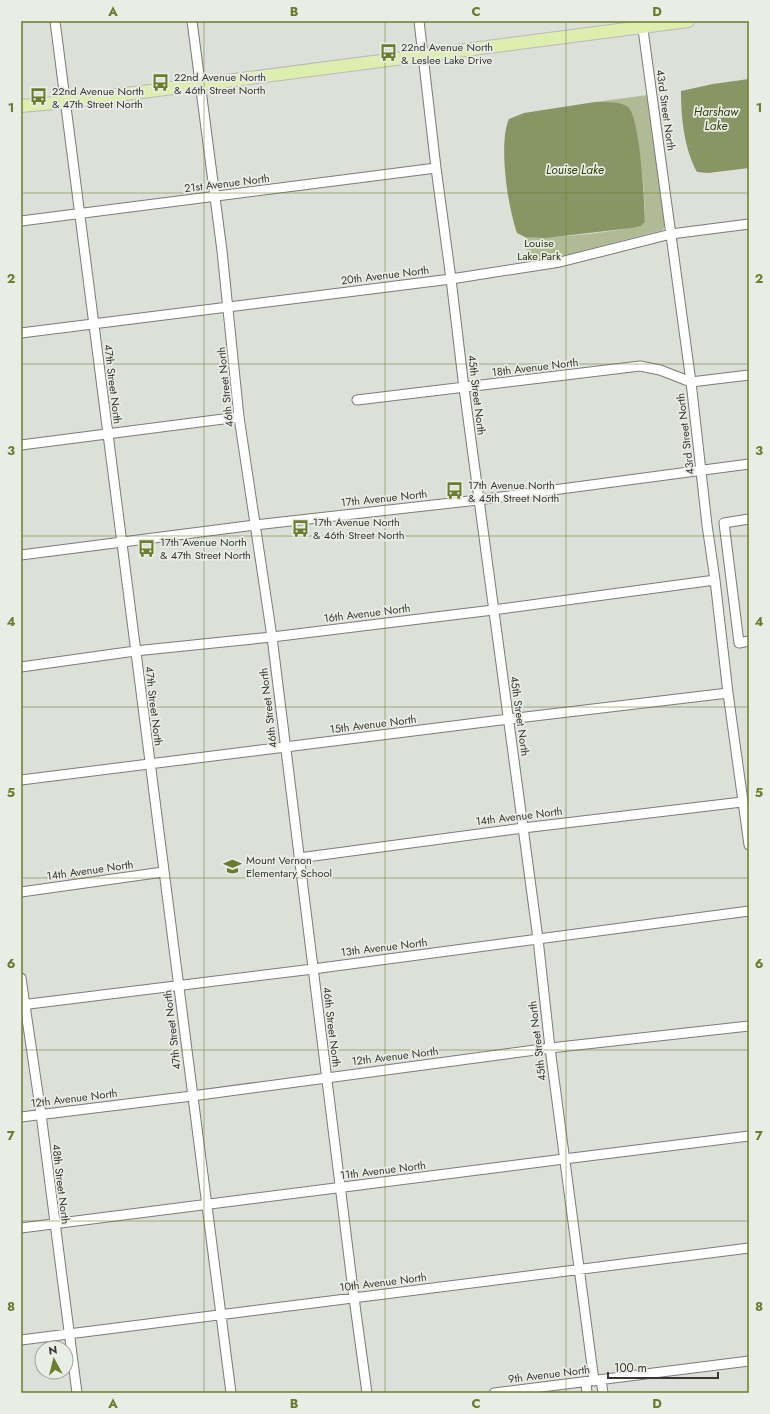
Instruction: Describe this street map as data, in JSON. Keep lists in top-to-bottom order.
{
  "streets": {
    "street": [
      "43rd Street North",
      "21st Avenue North",
      "20th Avenue North",
      "18th Avenue North",
      "47th Street North",
      "46th Street North",
      "45th Street North",
      "17th Avenue North",
      "16th Avenue North",
      "15th Avenue North",
      "14th Avenue North",
      "13th Avenue North",
      "12th Avenue North",
      "11th Avenue North",
      "48th Street North",
      "10th Avenue North",
      "9th Avenue North"
    ]
  },
  "crossings": [
    ["43rd Street North", "20th Avenue North"],
    ["43rd Street North", "18th Avenue North"],
    ["43rd Street North", "17th Avenue North"],
    ["43rd Street North", "16th Avenue North"],
    ["43rd Street North", "15th Avenue North"],
    ["43rd Street North", "14th Avenue North"],
    ["21st Avenue North", "47th Street North"],
    ["21st Avenue North", "46th Street North"],
    ["21st Avenue North", "45th Street North"],
    ["20th Avenue North", "47th Street North"],
    ["20th Avenue North", "46th Street North"],
    ["20th Avenue North", "45th Street North"],
    ["18th Avenue North", "45th Street North"],
    ["47th Street North", "17th Avenue North"],
    ["47th Street North", "16th Avenue North"],
    ["47th Street North", "15th Avenue North"],
    ["47th Street North", "14th Avenue North"],
    ["47th Street North", "13th Avenue North"],
    ["47th Street North", "12th Avenue North"],
    ["47th Street North", "11th Avenue North"],
    ["47th Street North", "10th Avenue North"],
    ["46th Street North", "17th Avenue North"],
    ["46th Street North", "16th Avenue North"],
    ["46th Street North", "15th Avenue North"],
    ["46th Street North", "14th Avenue North"],
    ["46th Street North", "13th Avenue North"],
    ["46th Street North", "12th Avenue North"],
    ["46th Street North", "11th Avenue North"],
    ["46th Street North", "10th Avenue North"],
    ["45th Street North", "17th Avenue North"],
    ["45th Street North", "16th Avenue North"],
    ["45th Street North", "15th Avenue North"],
    ["45th Street North", "14th Avenue North"],
    ["45th Street North", "13th Avenue North"],
    ["45th Street North", "12th Avenue North"],
    ["45th Street North", "11th Avenue North"],
    ["45th Street North", "10th Avenue North"],
    ["45th Street North", "9th Avenue North"],
    ["13th Avenue North", "48th Street North"],
    ["12th Avenue North", "48th Street North"],
    ["11th Avenue North", "48th Street North"],
    ["48th Street North", "10th Avenue North"]
  ],
  "water": ["Harshaw Lake", "Louise Lake"],
  "parks": ["Louise Lake Park"],
  "places": {
    "bus stop": [
      "22nd Avenue North & Leslee Lake Drive",
      "22nd Avenue North & 46th Street North",
      "22nd Avenue North & 47th Street North",
      "17th Avenue North & 45th Street North",
      "17th Avenue North & 46th Street North",
      "17th Avenue North & 47th Street North"
    ],
    "school or university": ["Mount Vernon Elementary School"]
  },
  "scale_bar": "100 m",
  "north": "top",
  "grid": {
    "columns": [
      "A",
      "B",
      "C",
      "D"
    ],
    "rows": [
      "1",
      "2",
      "3",
      "4",
      "5",
      "6",
      "7",
      "8"
    ]
  }
}
